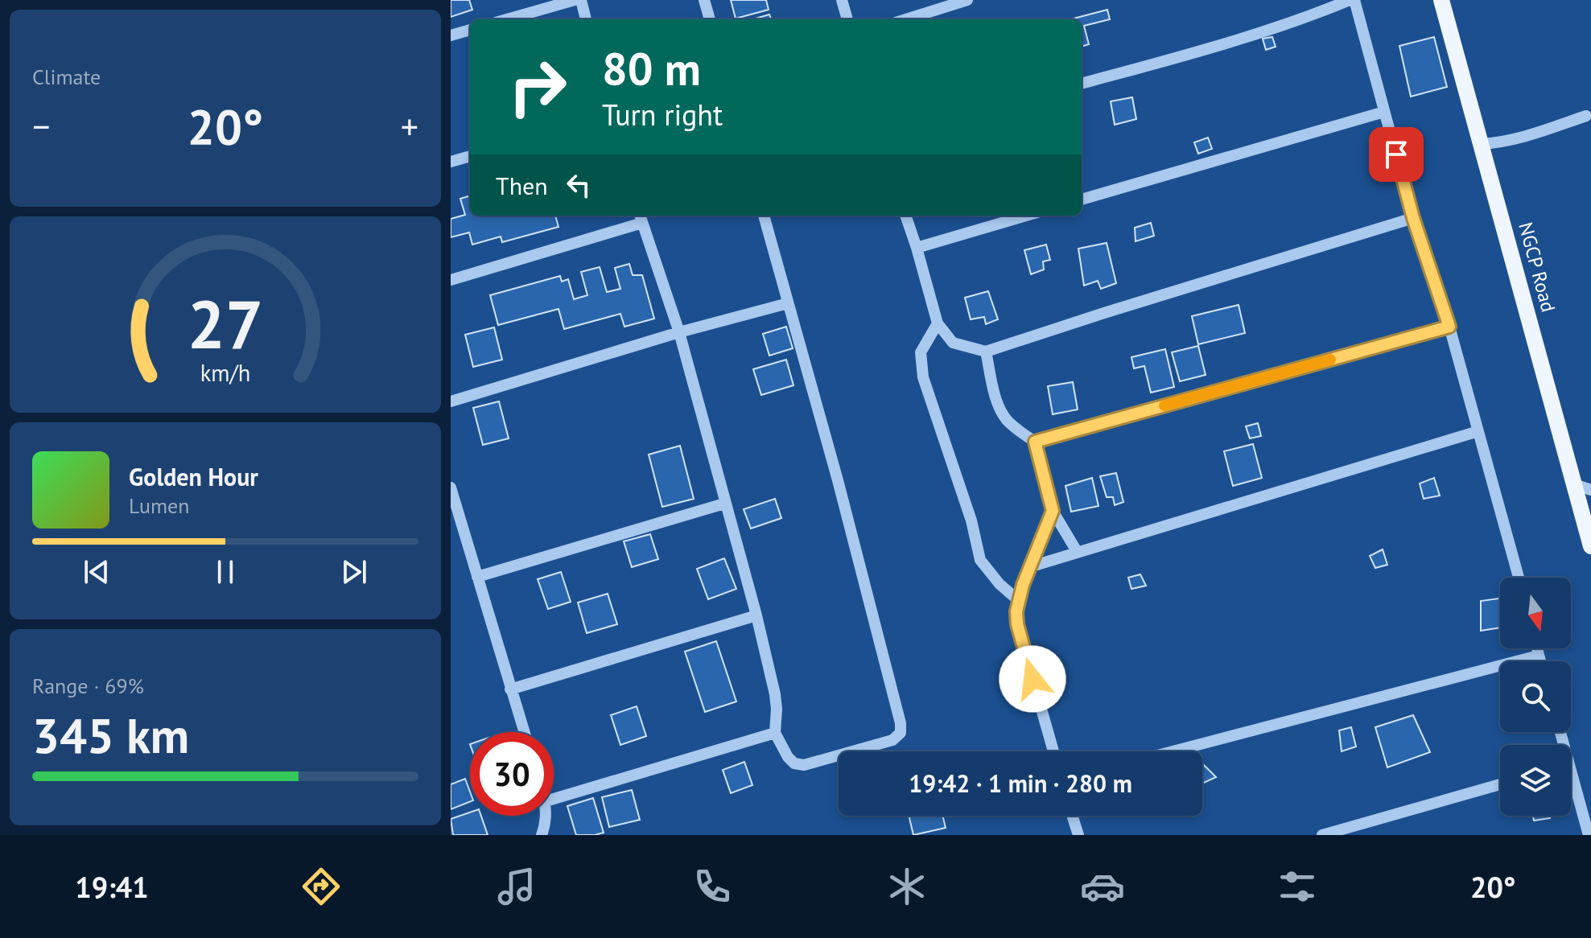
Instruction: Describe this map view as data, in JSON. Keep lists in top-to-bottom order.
{
  "streets": {
    "main road": ["NGCP Road"]
  },
  "north": "bottom",
  "page": {
    "tile": [
      "Climate",
      ["Range · 69%", "345 km"]
    ],
    "turn": ["80 m", "Turn right"],
    "heat": ["−", "20°", "+"],
    "then": "Then",
    "song": ["Golden Hour", "Lumen"],
    "limit": "30",
    "trip": "19:42 · 1 min · 280 m",
    "tabs": ["19:41", "20°"],
    "gauge": ["27", "km/h"]
  }
}
